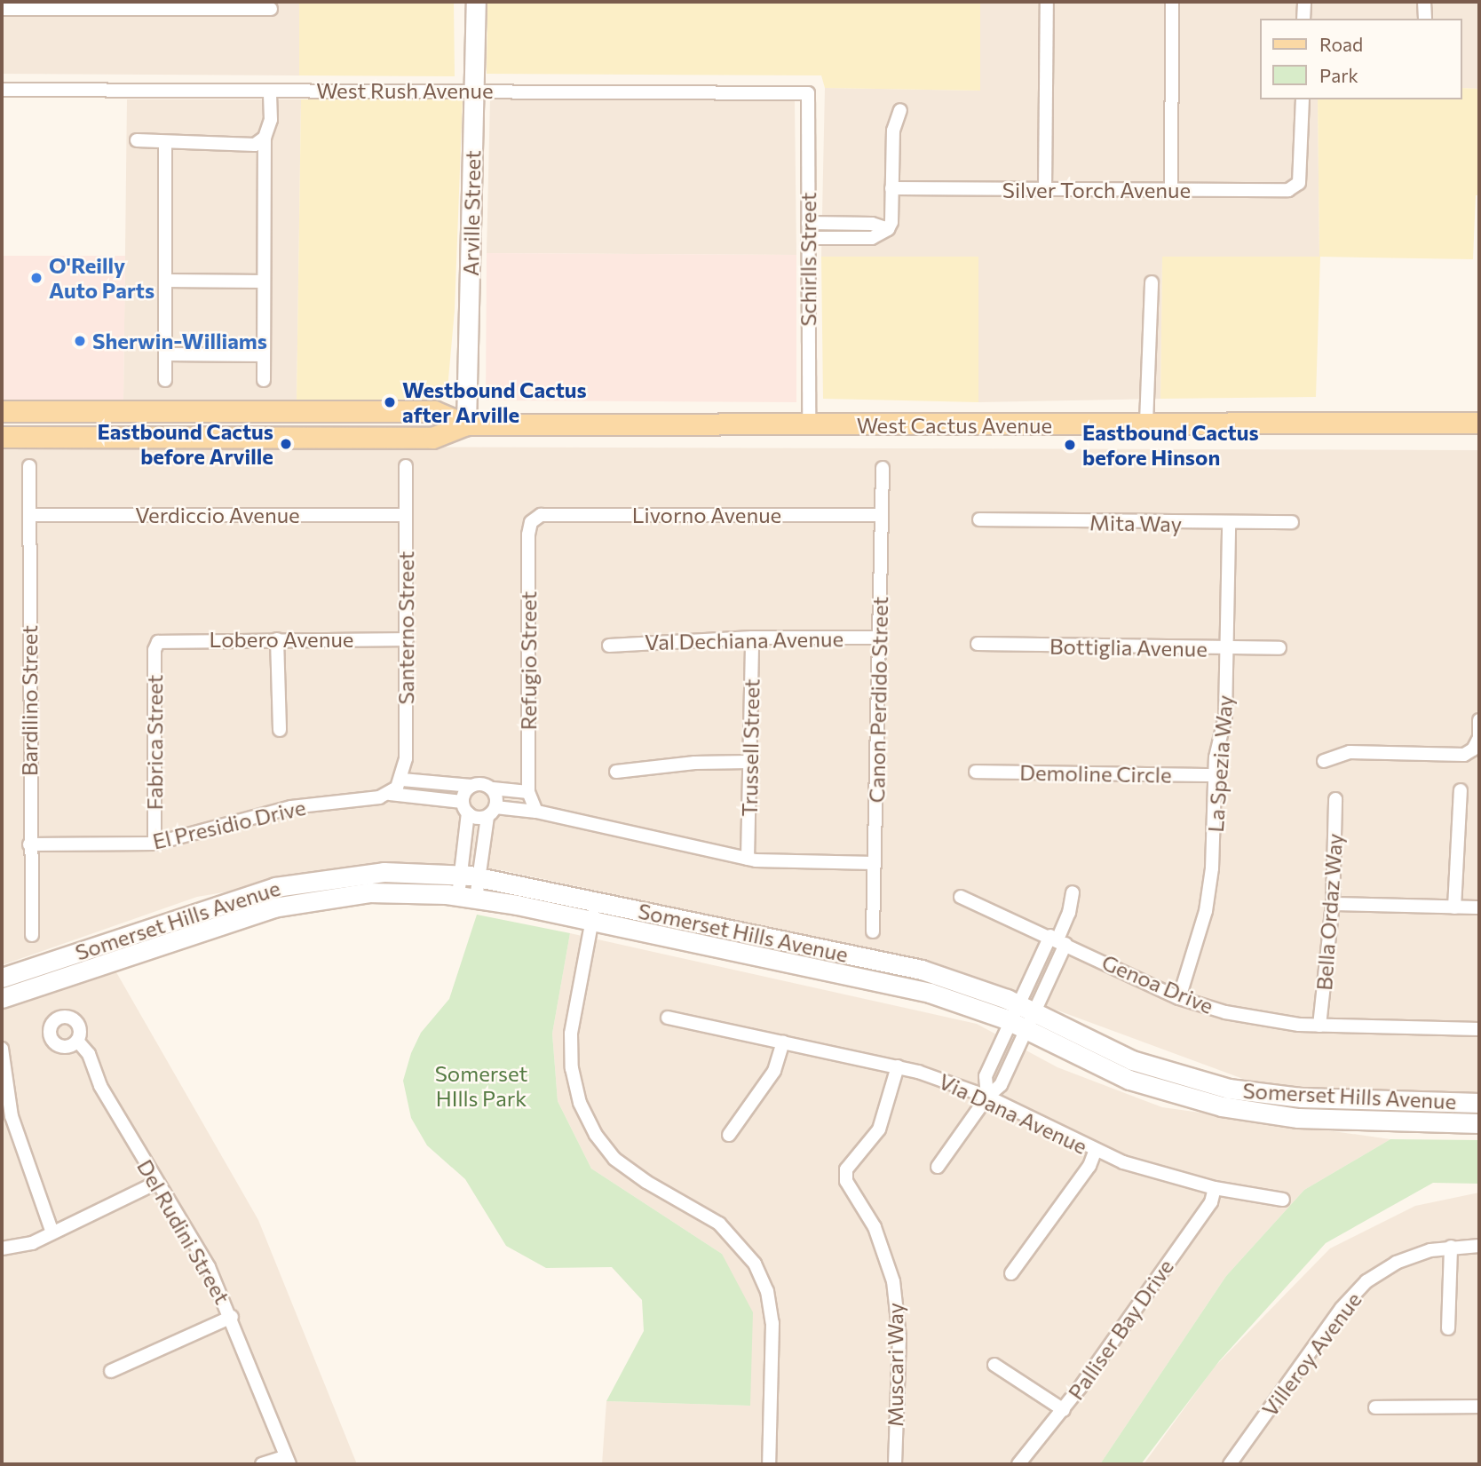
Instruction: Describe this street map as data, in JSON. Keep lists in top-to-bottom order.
{
  "streets": {
    "main road": ["Arville Street", "West Cactus Avenue", "Somerset Hills Avenue"],
    "street": [
      "West Rush Avenue",
      "Silver Torch Avenue",
      "Schirlls Street",
      "Verdiccio Avenue",
      "Livorno Avenue",
      "Mita Way",
      "Santerno Street",
      "Lobero Avenue",
      "Val Dechiana Avenue",
      "Bottiglia Avenue",
      "Refugio Street",
      "Canon Perdido Street",
      "Bardilino Street",
      "Fabrica Street",
      "Trussell Street",
      "La Spezia Way",
      "Demoline Circle",
      "El Presidio Drive",
      "Bella Ordaz Way",
      "Genoa Drive",
      "Via Dana Avenue",
      "Del Rudini Street",
      "Palliser Bay Drive",
      "Villeroy Avenue",
      "Muscari Way"
    ]
  },
  "crossings": [
    ["West Rush Avenue", "Arville Street"],
    ["West Rush Avenue", "Schirlls Street"],
    ["Arville Street", "West Cactus Avenue"],
    ["Schirlls Street", "West Cactus Avenue"],
    ["Verdiccio Avenue", "Santerno Street"],
    ["Verdiccio Avenue", "Bardilino Street"],
    ["Livorno Avenue", "Refugio Street"],
    ["Livorno Avenue", "Canon Perdido Street"],
    ["Mita Way", "La Spezia Way"],
    ["Santerno Street", "Lobero Avenue"],
    ["Santerno Street", "El Presidio Drive"],
    ["Lobero Avenue", "Fabrica Street"],
    ["Val Dechiana Avenue", "Canon Perdido Street"],
    ["Val Dechiana Avenue", "Trussell Street"],
    ["Bottiglia Avenue", "La Spezia Way"],
    ["Bardilino Street", "El Presidio Drive"],
    ["Fabrica Street", "El Presidio Drive"],
    ["La Spezia Way", "Demoline Circle"],
    ["La Spezia Way", "Genoa Drive"],
    ["Bella Ordaz Way", "Genoa Drive"],
    ["Via Dana Avenue", "Palliser Bay Drive"],
    ["Via Dana Avenue", "Muscari Way"]
  ],
  "parks": ["Somerset HIlls Park"],
  "places": [
    "O'Reilly Auto Parts",
    "Sherwin-Williams",
    "Westbound Cactus after Arville",
    "Eastbound Cactus before Arville",
    "Eastbound Cactus before Hinson"
  ],
  "legend": ["Road", "Park"]
}
